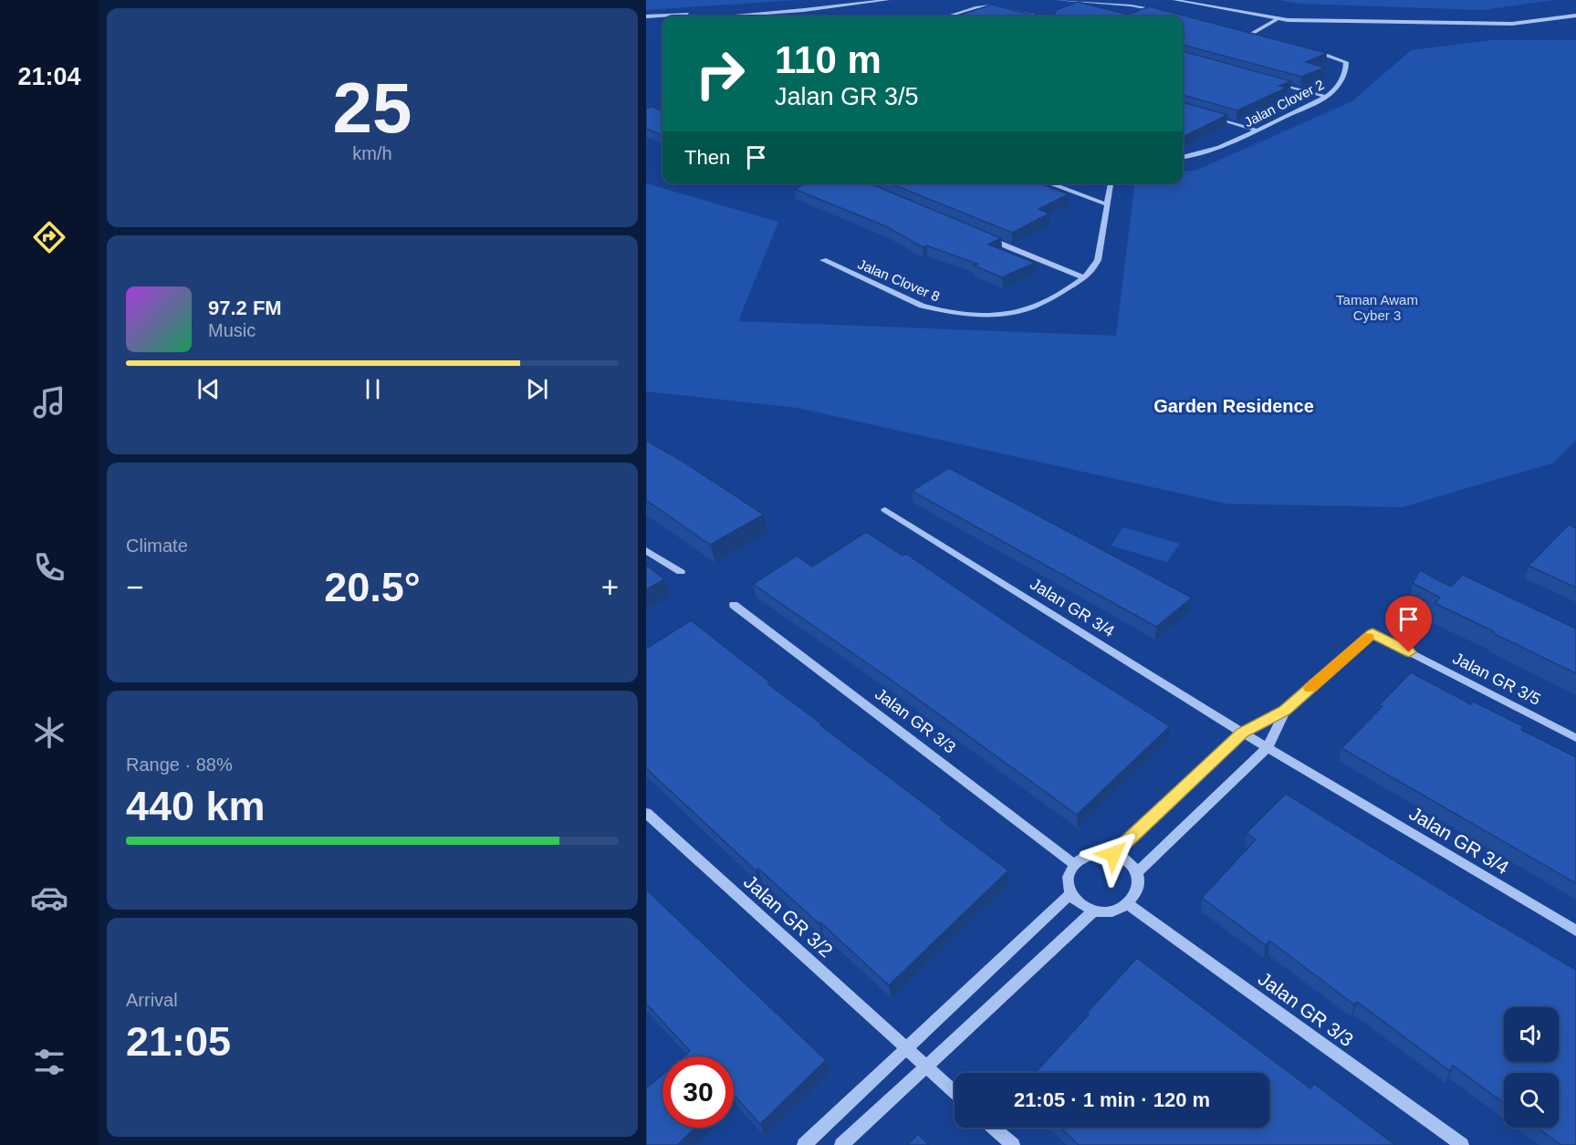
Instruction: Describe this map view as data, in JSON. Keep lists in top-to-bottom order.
{
  "streets": {
    "street": [
      "Jalan Clover 2",
      "Jalan Clover 8",
      "Jalan GR 3/4",
      "Jalan GR 3/5",
      "Jalan GR 3/3",
      "Jalan GR 3/2"
    ]
  },
  "districts": ["Garden Residence"],
  "parks": ["Taman Awam Cyber 3"],
  "page": {
    "tabs": "21:04",
    "tile": [
      ["25", "km/h"],
      "Climate",
      ["Range · 88%", "440 km"],
      ["Arrival", "21:05"]
    ],
    "turn": ["110 m", "Jalan GR 3/5"],
    "then": "Then",
    "song": ["97.2 FM", "Music"],
    "heat": ["−", "20.5°", "+"],
    "limit": "30",
    "trip": "21:05 · 1 min · 120 m"
  }
}
